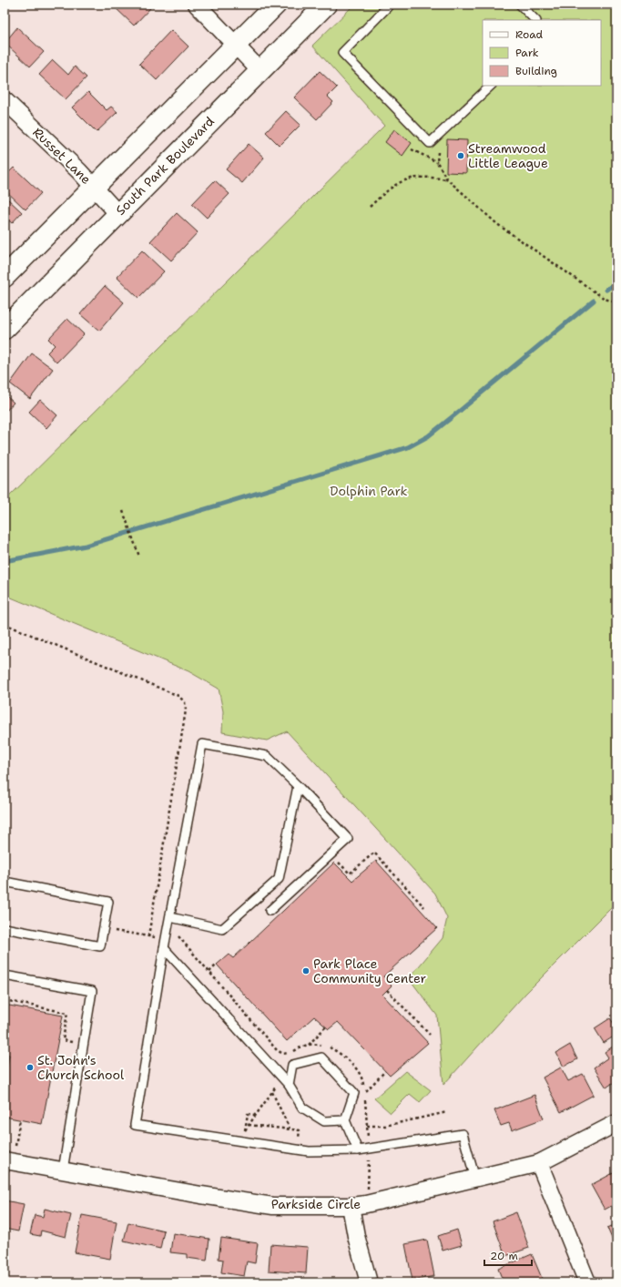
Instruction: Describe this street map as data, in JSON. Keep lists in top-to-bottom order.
{
  "streets": {
    "street": ["Russet Lane", "South Park Boulevard", "Parkside Circle"]
  },
  "crossings": [
    ["Russet Lane", "South Park Boulevard"]
  ],
  "parks": ["Dolphin Park"],
  "places": ["Streamwood Little League", "Park Place Community Center", "St. John's Church School"],
  "legend": ["Road", "Park", "Building"],
  "scale_bar": "20 m"
}
